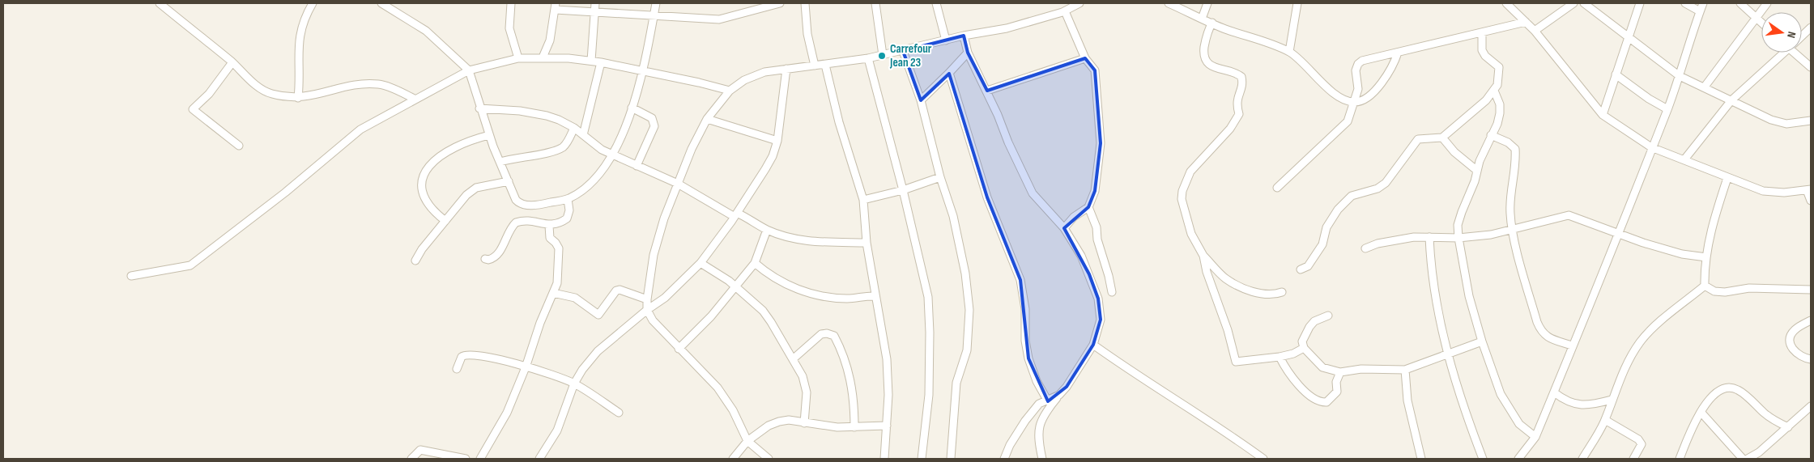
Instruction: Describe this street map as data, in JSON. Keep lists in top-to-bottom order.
{
  "places": ["Carrefour Jean 23"],
  "north": "right"
}
